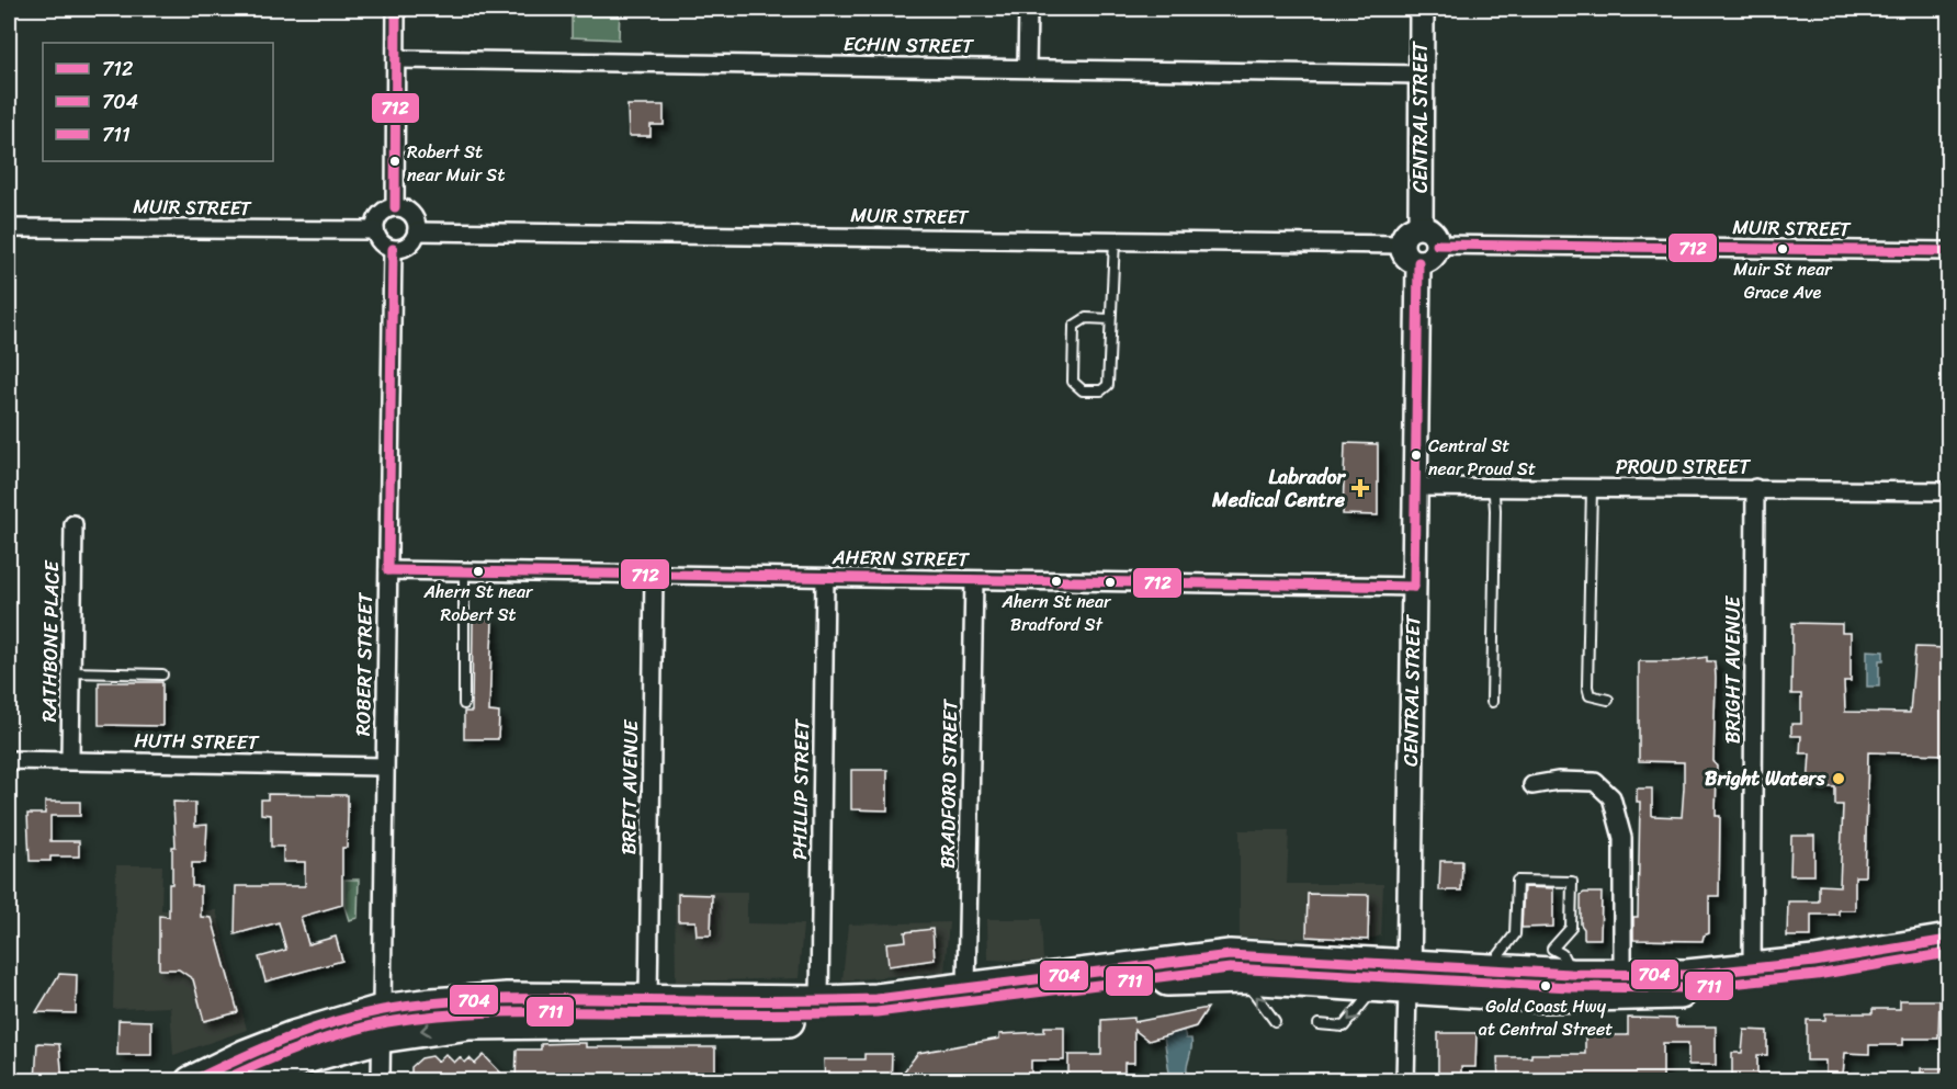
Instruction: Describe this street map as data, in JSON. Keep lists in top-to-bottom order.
{
  "streets": {
    "main road": ["CENTRAL STREET"],
    "street": [
      "ECHIN STREET",
      "MUIR STREET",
      "PROUD STREET",
      "AHERN STREET",
      "RATHBONE PLACE",
      "ROBERT STREET",
      "BRIGHT AVENUE",
      "HUTH STREET",
      "BRADFORD STREET",
      "BRETT AVENUE",
      "PHILLIP STREET"
    ]
  },
  "crossings": [
    ["ECHIN STREET", "CENTRAL STREET"],
    ["CENTRAL STREET", "MUIR STREET"],
    ["CENTRAL STREET", "PROUD STREET"],
    ["CENTRAL STREET", "AHERN STREET"],
    ["MUIR STREET", "ROBERT STREET"],
    ["PROUD STREET", "BRIGHT AVENUE"],
    ["AHERN STREET", "ROBERT STREET"],
    ["AHERN STREET", "BRADFORD STREET"],
    ["AHERN STREET", "BRETT AVENUE"],
    ["AHERN STREET", "PHILLIP STREET"],
    ["RATHBONE PLACE", "HUTH STREET"],
    ["ROBERT STREET", "HUTH STREET"]
  ],
  "places": {
    "other": [
      "Robert St near Muir St",
      "Muir St near Grace Ave",
      "Central St near Proud St",
      "Ahern St near Robert St",
      "Ahern St near Bradford St",
      "Bright Waters",
      "Gold Coast Hwy at Central Street"
    ],
    "health": ["Labrador Medical Centre"]
  },
  "lines": ["transit line 712", "transit line 704", "transit line 711"],
  "legend": ["712", "704", "711"]
}
